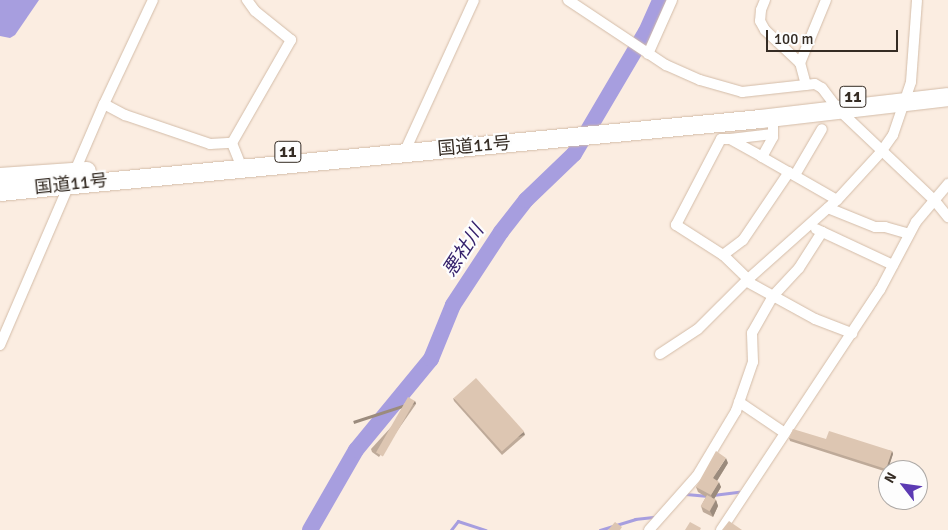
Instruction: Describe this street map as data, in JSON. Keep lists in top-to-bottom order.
{
  "streets": {
    "highway": ["11", "国道11号"]
  },
  "water": ["悪社川"],
  "scale_bar": "100 m",
  "north": "top left"
}
